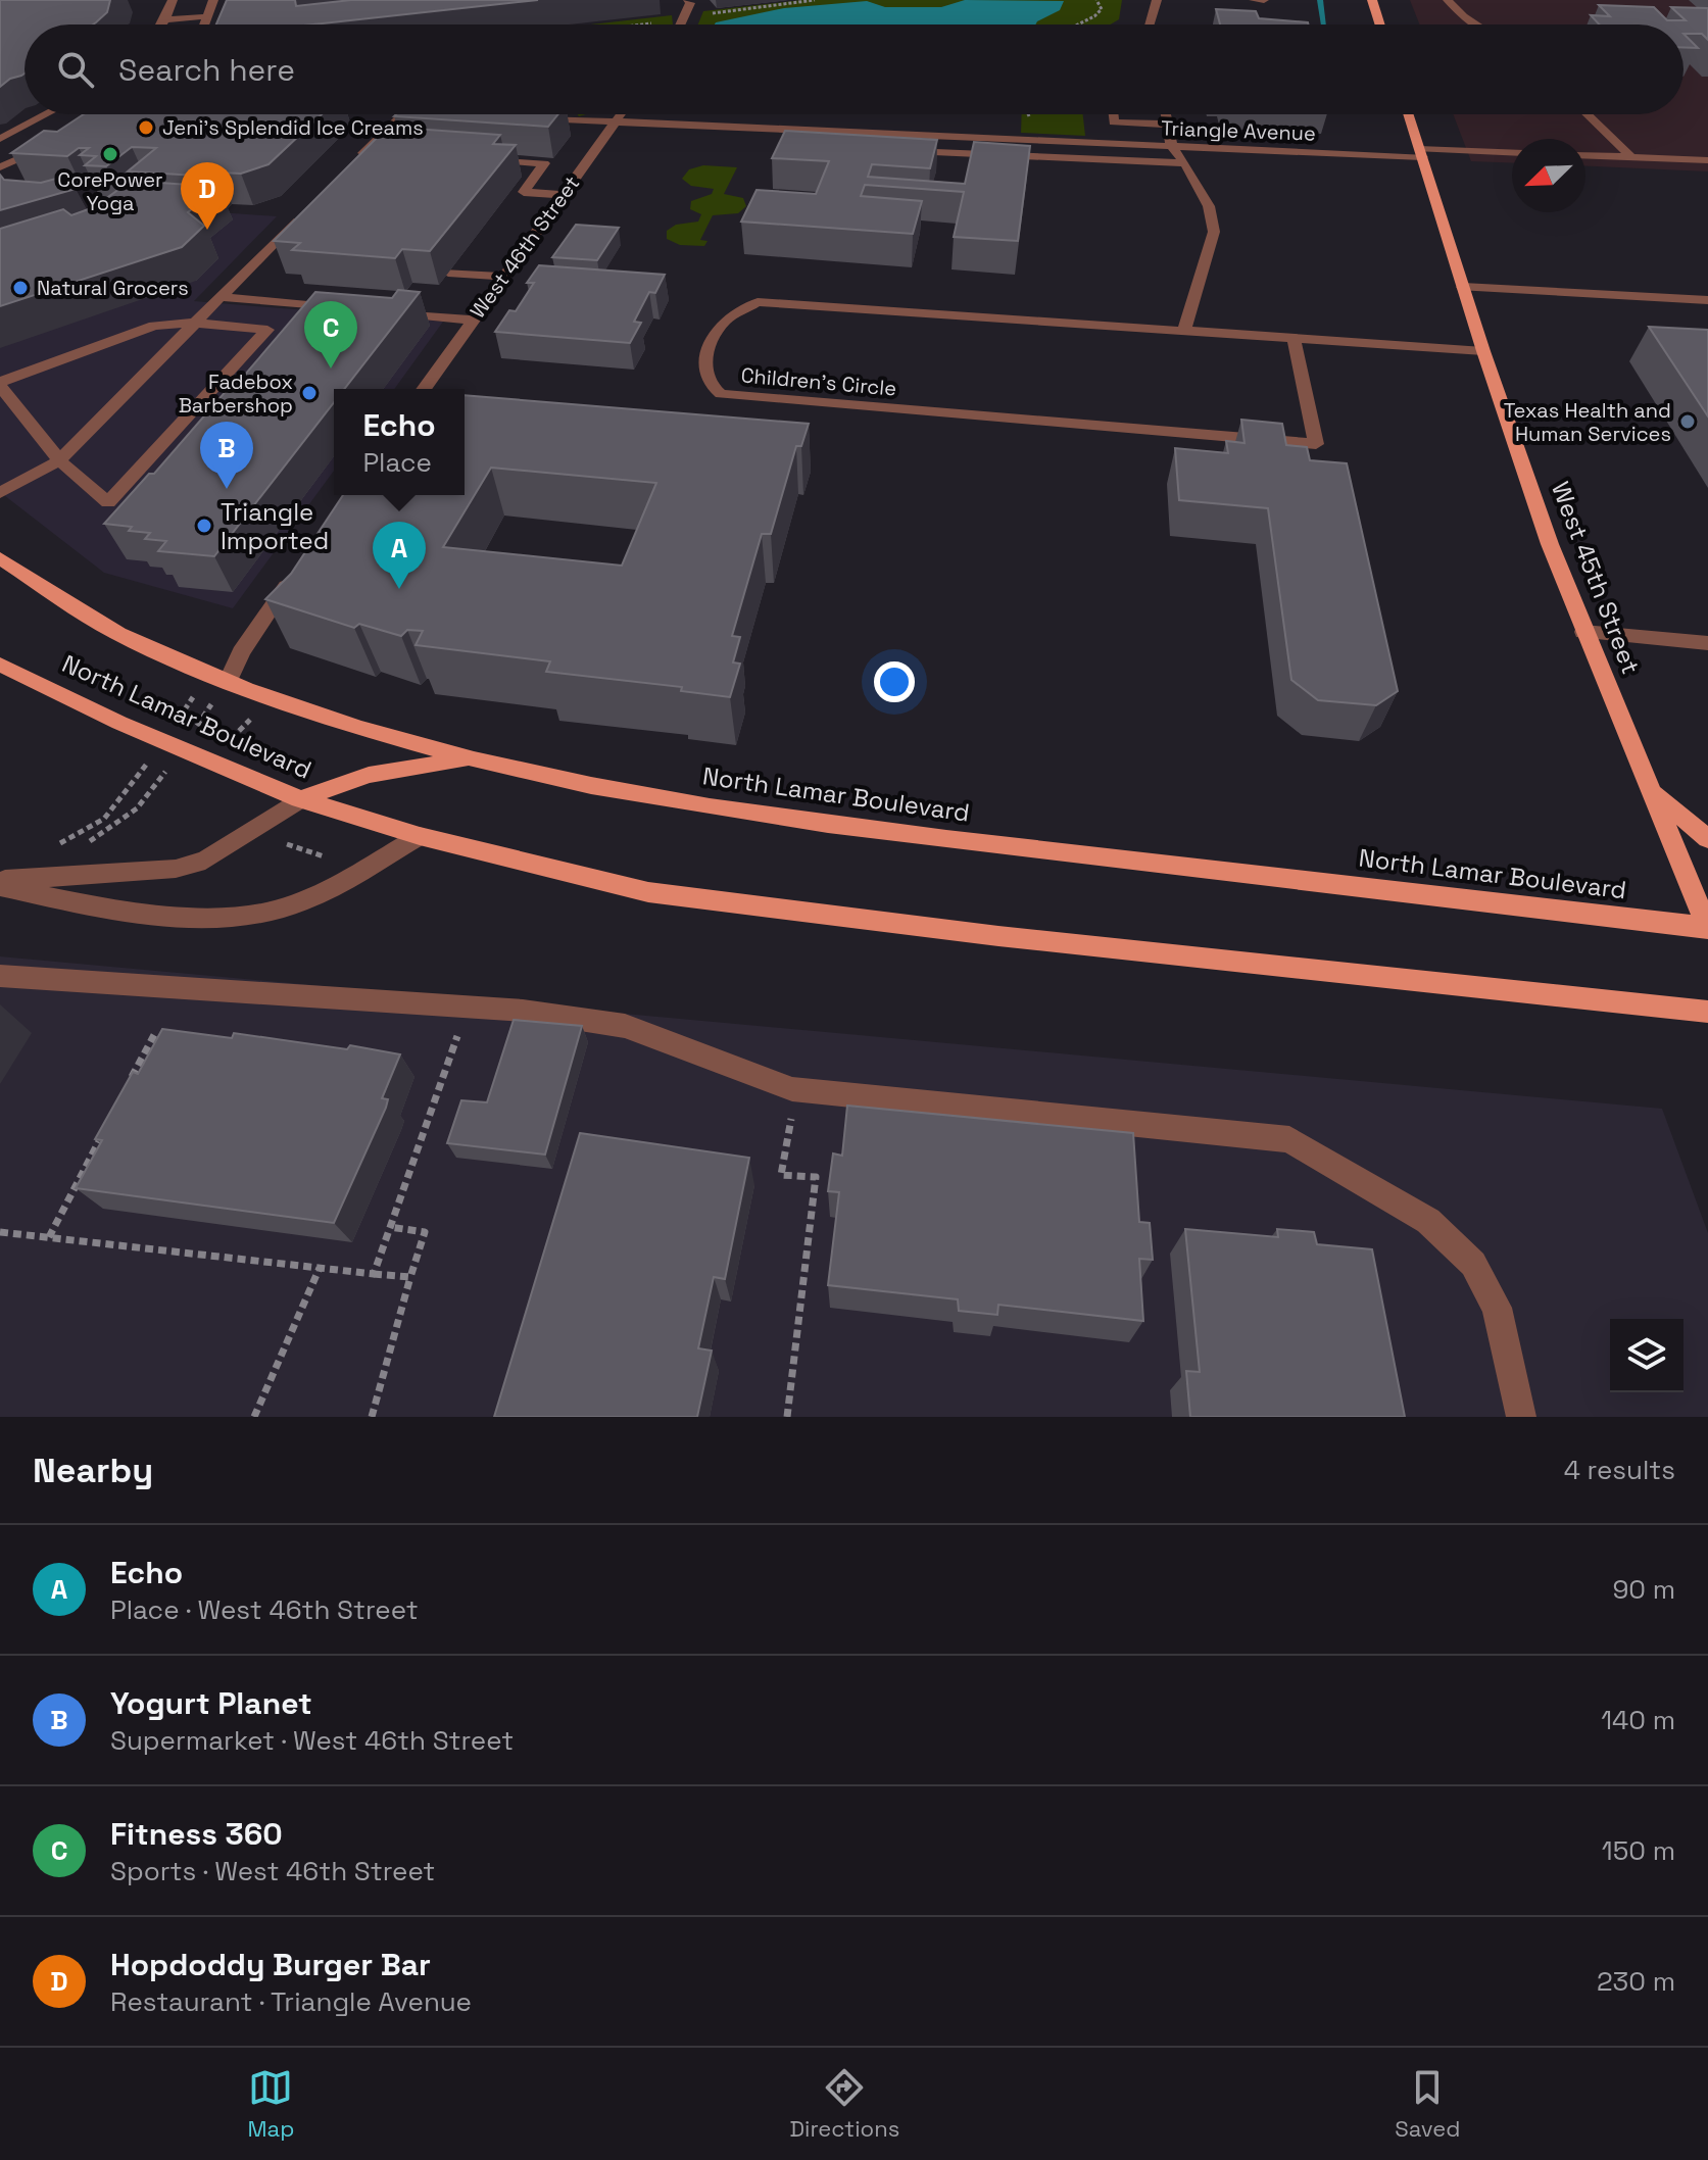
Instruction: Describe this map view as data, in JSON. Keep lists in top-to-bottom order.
{
  "streets": {
    "main road": ["West 45th Street", "North Lamar Boulevard"],
    "street": ["Triangle Avenue", "West 46th Street", "Children's Circle"]
  },
  "crossings": [
    ["Triangle Avenue", "West 46th Street"],
    ["Triangle Avenue", "West 45th Street"],
    ["Children's Circle", "West 45th Street"],
    ["West 45th Street", "North Lamar Boulevard"]
  ],
  "places": [
    "Jeni's Splendid Ice Creams",
    "CorePower Yoga",
    "Natural Grocers",
    "Fadebox Barbershop",
    "Texas Health and Human Services",
    "Triangle Imported"
  ],
  "north": "bottom left",
  "page": {
    "search": "Search here",
    "pins": [
      "D",
      "C",
      "B",
      "A"
    ],
    "popup": ["Echo", "Place"],
    "heading": ["Nearby", "4 results"],
    "list": [
      {
        "mark": "A",
        "name": "Echo",
        "note": "Place · West 46th Street",
        "value": "90 m"
      },
      {
        "mark": "B",
        "name": "Yogurt Planet",
        "note": "Supermarket · West 46th Street",
        "value": "140 m"
      },
      {
        "mark": "C",
        "name": "Fitness 360",
        "note": "Sports · West 46th Street",
        "value": "150 m"
      },
      {
        "mark": "D",
        "name": "Hopdoddy Burger Bar",
        "note": "Restaurant · Triangle Avenue",
        "value": "230 m"
      }
    ],
    "nav": ["Map", "Directions", "Saved"]
  }
}
